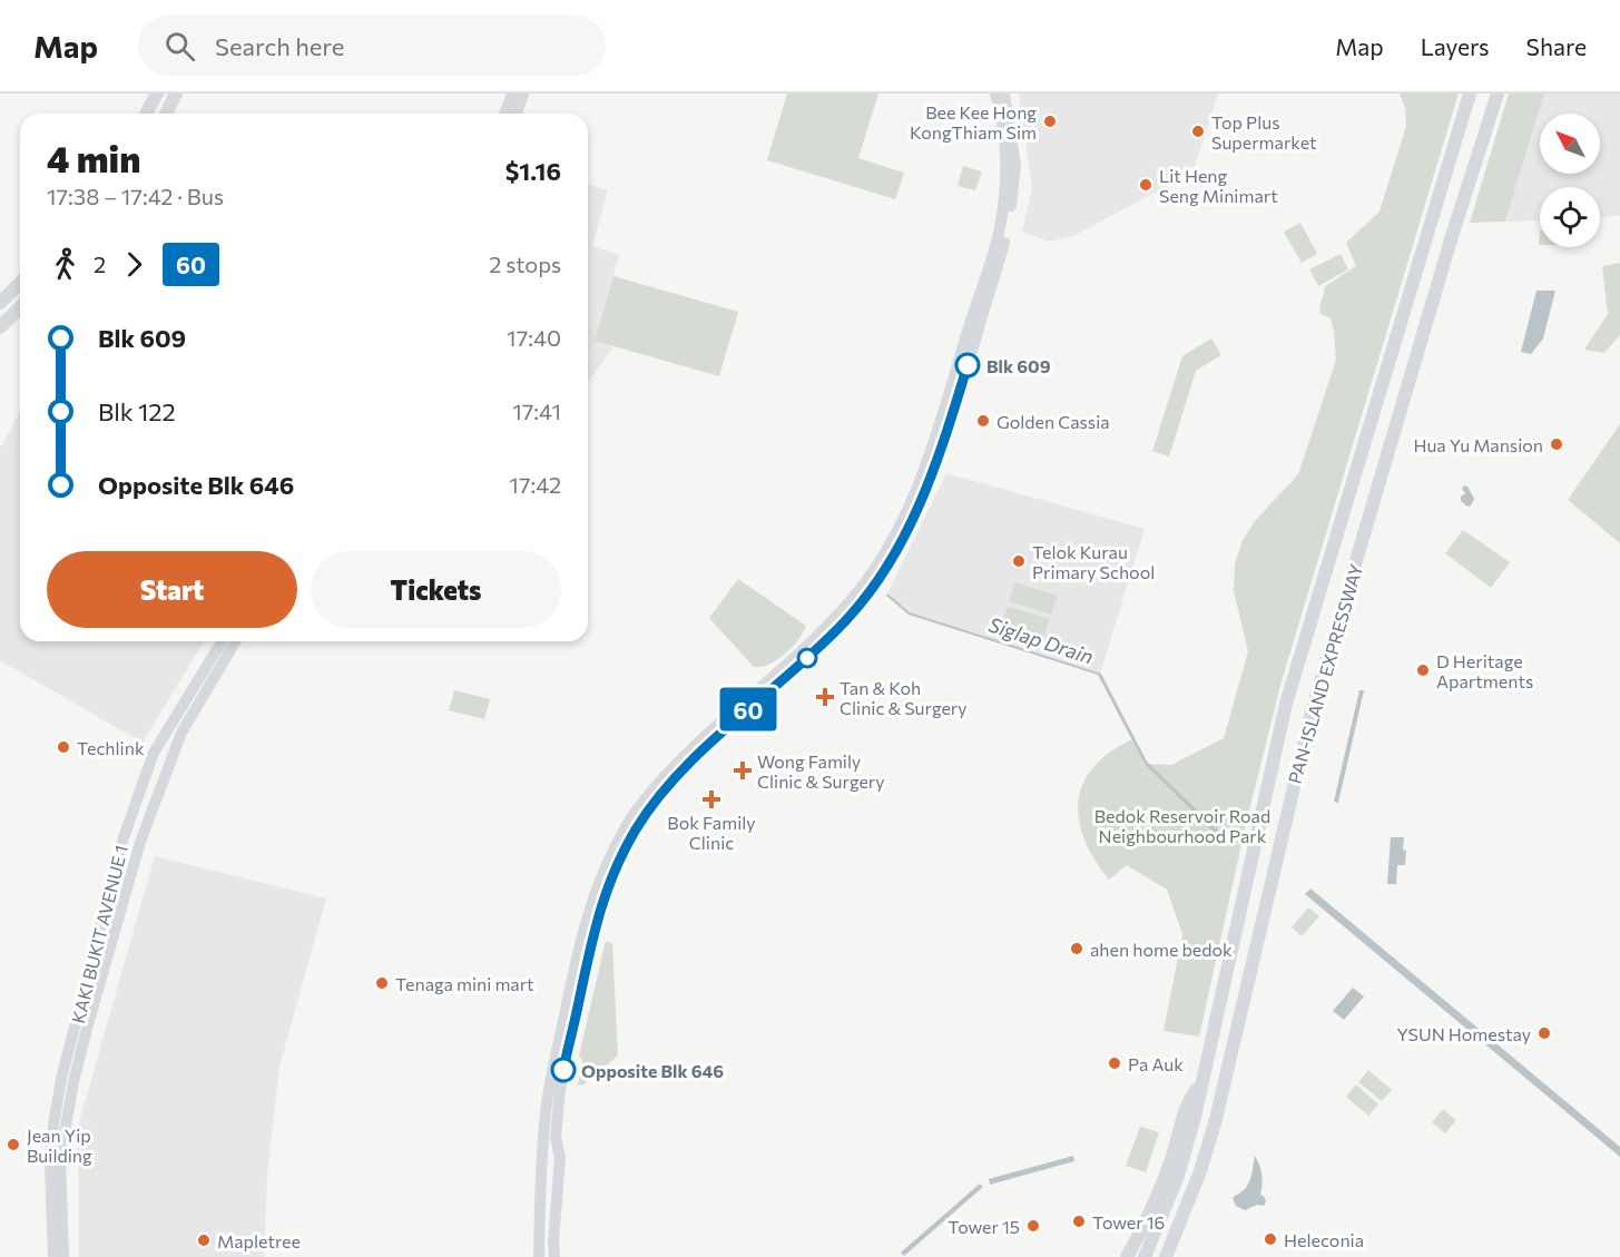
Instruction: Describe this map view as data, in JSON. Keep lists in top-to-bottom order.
{
  "streets": {
    "highway": ["PAN-ISLAND EXPRESSWAY"],
    "main road": ["KAKI BUKIT AVENUE 1"]
  },
  "water": ["Siglap Drain"],
  "parks": ["Bedok Reservoir Road Neighbourhood Park"],
  "places": {
    "other": [
      "Bee Kee Hong KongThiam Sim",
      "Top Plus Supermarket",
      "Lit Heng Seng Minimart",
      "Blk 609",
      "Golden Cassia",
      "Hua Yu Mansion",
      "Telok Kurau Primary School",
      "D Heritage Apartments",
      "Techlink",
      "ahen home bedok",
      "Tenaga mini mart",
      "YSUN Homestay",
      "Pa Auk",
      "Opposite Blk 646",
      "Jean Yip Building",
      "Tower 16",
      "Tower 15",
      "Heleconia",
      "Mapletree"
    ],
    "health": ["Tan & Koh Clinic & Surgery", "Wong Family Clinic & Surgery", "Bok Family Clinic"]
  },
  "lines": ["bus line 60"],
  "north": "top left",
  "page": {
    "header": "Map",
    "search": "Search here",
    "nav": ["Map", "Layers", "Share"],
    "on_map": "60",
    "heading": ["4 min", "17:38 – 17:42 · Bus", "$1.16"],
    "legs": ["2", "60", "2 stops"],
    "list": [
      {
        "name": "Blk 609",
        "value": "17:40"
      },
      {
        "name": "Blk 122",
        "value": "17:41"
      },
      {
        "name": "Opposite Blk 646",
        "value": "17:42"
      }
    ],
    "buttons": ["Start", "Tickets"]
  }
}
